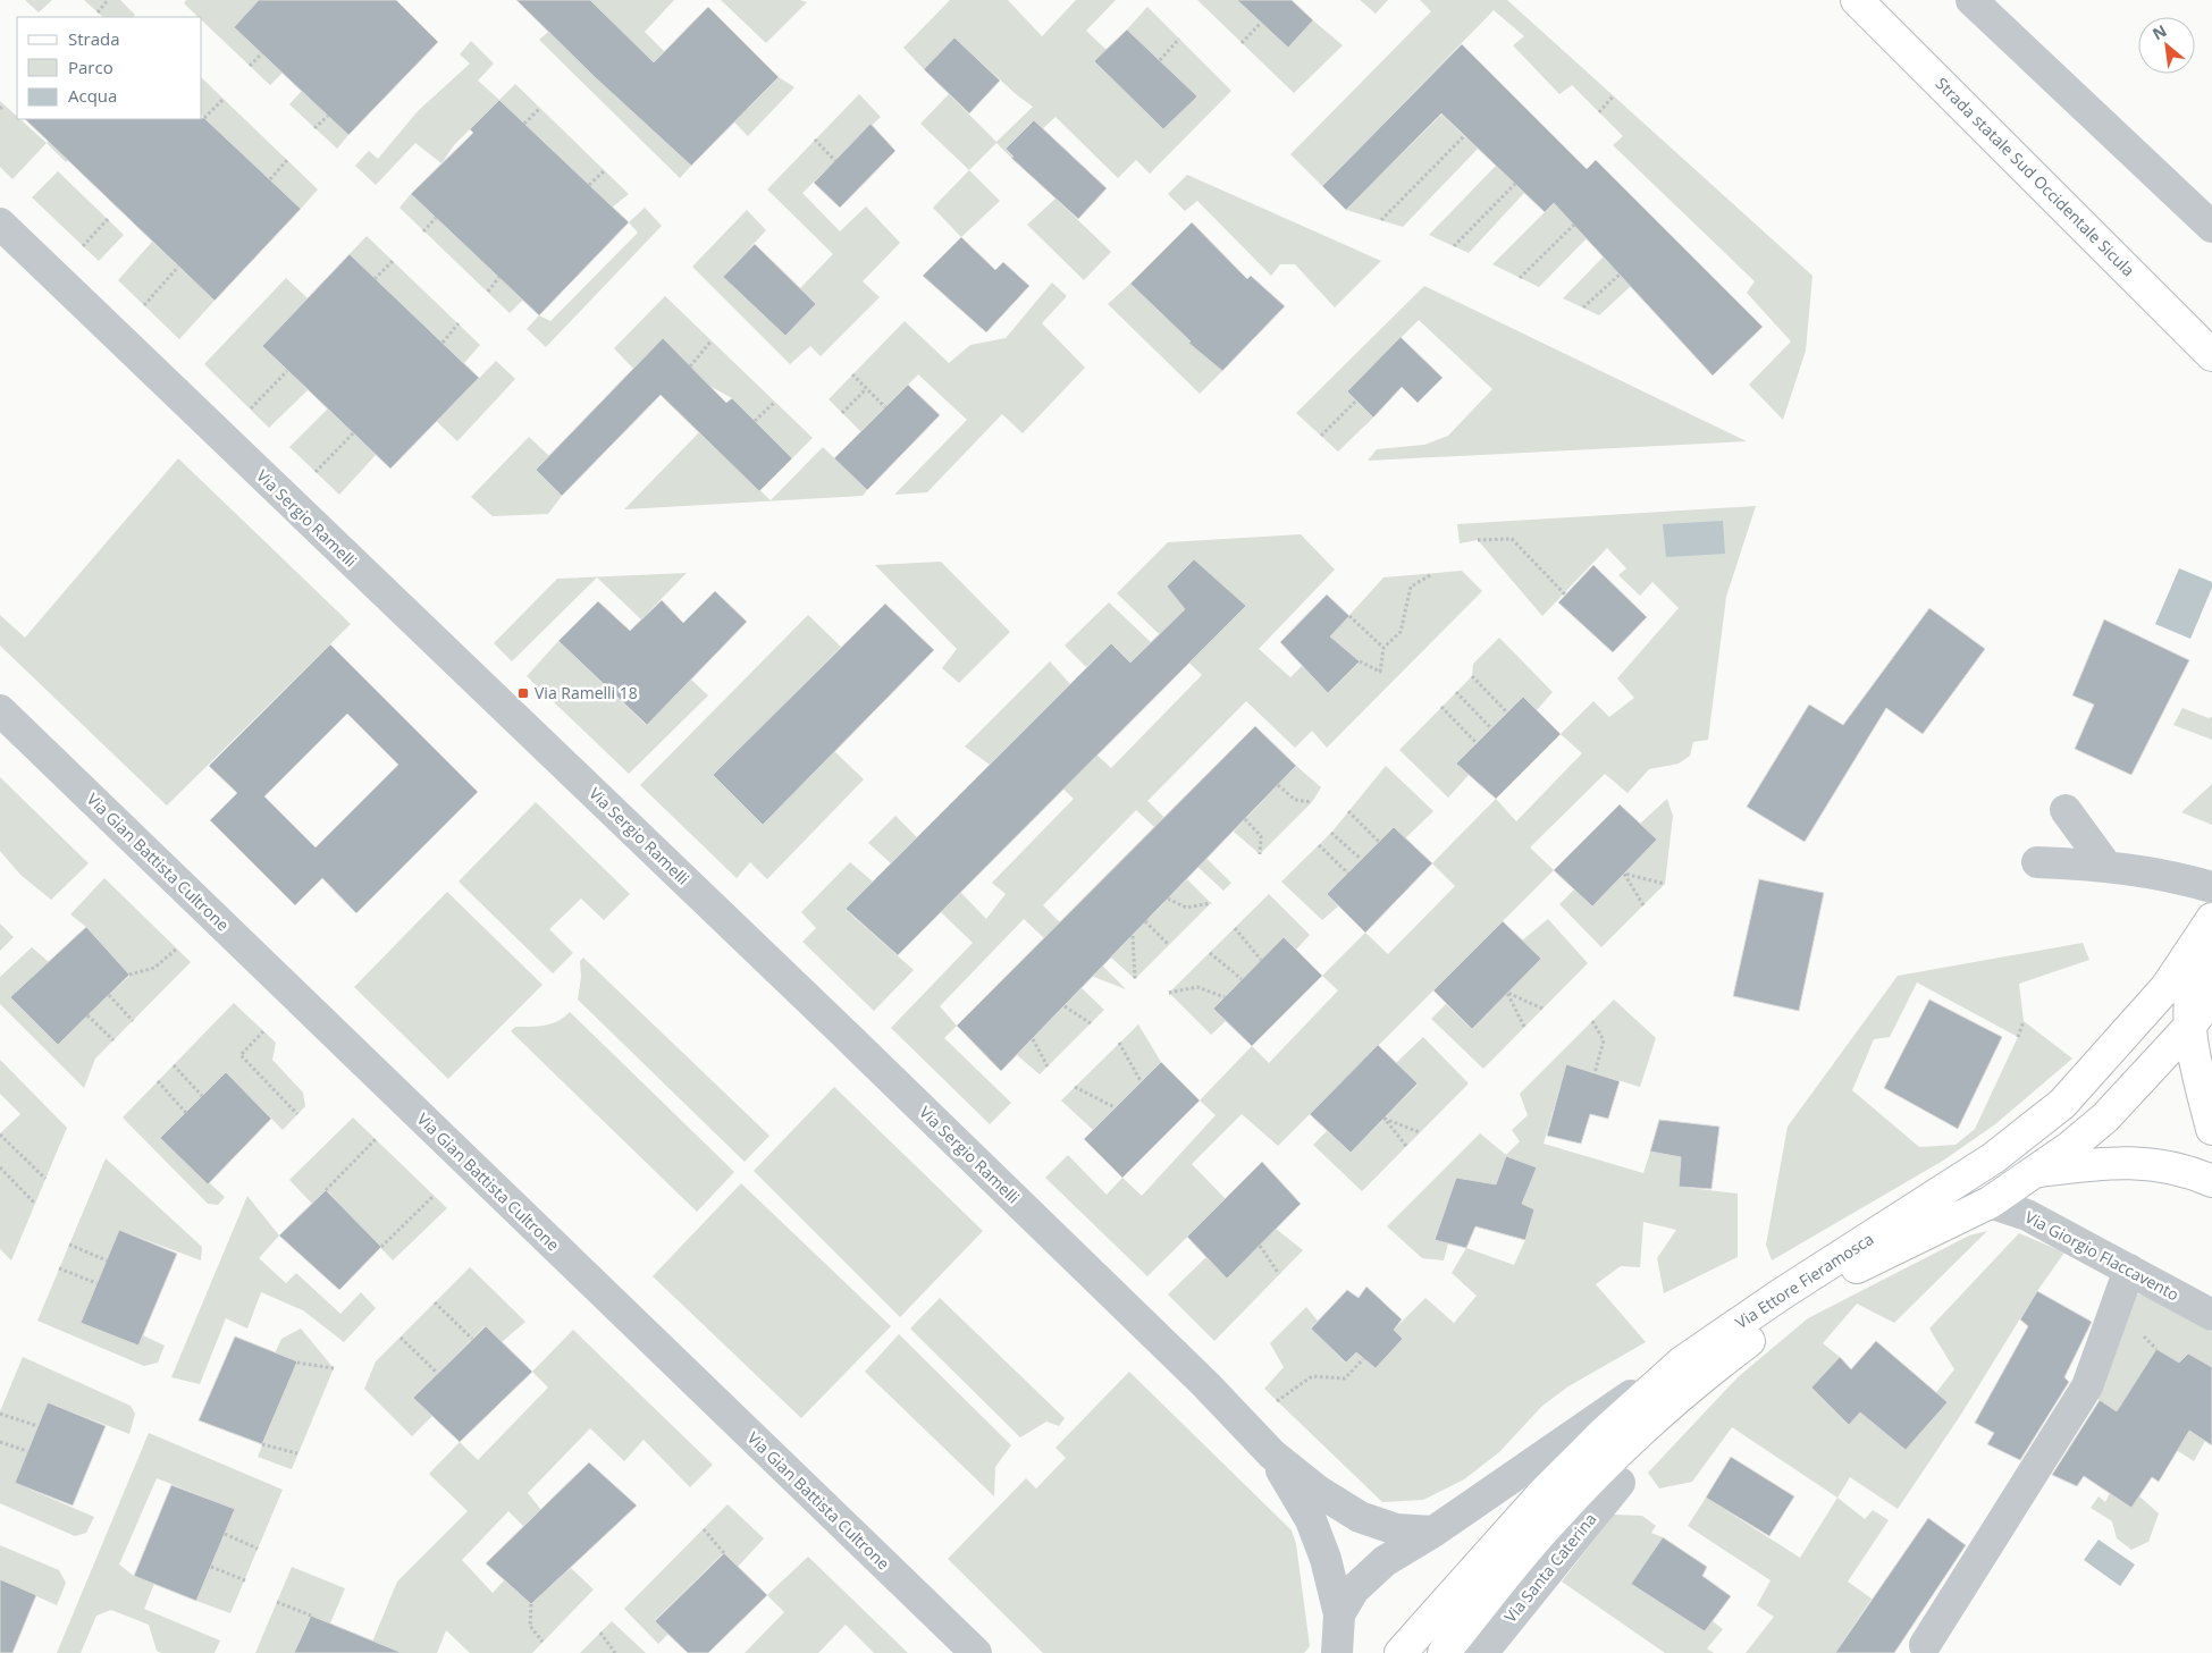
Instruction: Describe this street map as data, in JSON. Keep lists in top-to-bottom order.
{
  "streets": {
    "main road": ["Strada statale Sud Occidentale Sicula", "Via Ettore Fieramosca"],
    "street": [
      "Via Sergio Ramelli",
      "Via Gian Battista Cultrone",
      "Via Giorgio Flaccavento",
      "Via Santa Caterina"
    ]
  },
  "crossings": [
    ["Via Giorgio Flaccavento", "Via Ettore Fieramosca"]
  ],
  "places": {
    "transit": ["Via Ramelli 18"]
  },
  "legend": ["Strada", "Parco", "Acqua"],
  "north": "top left"
}
